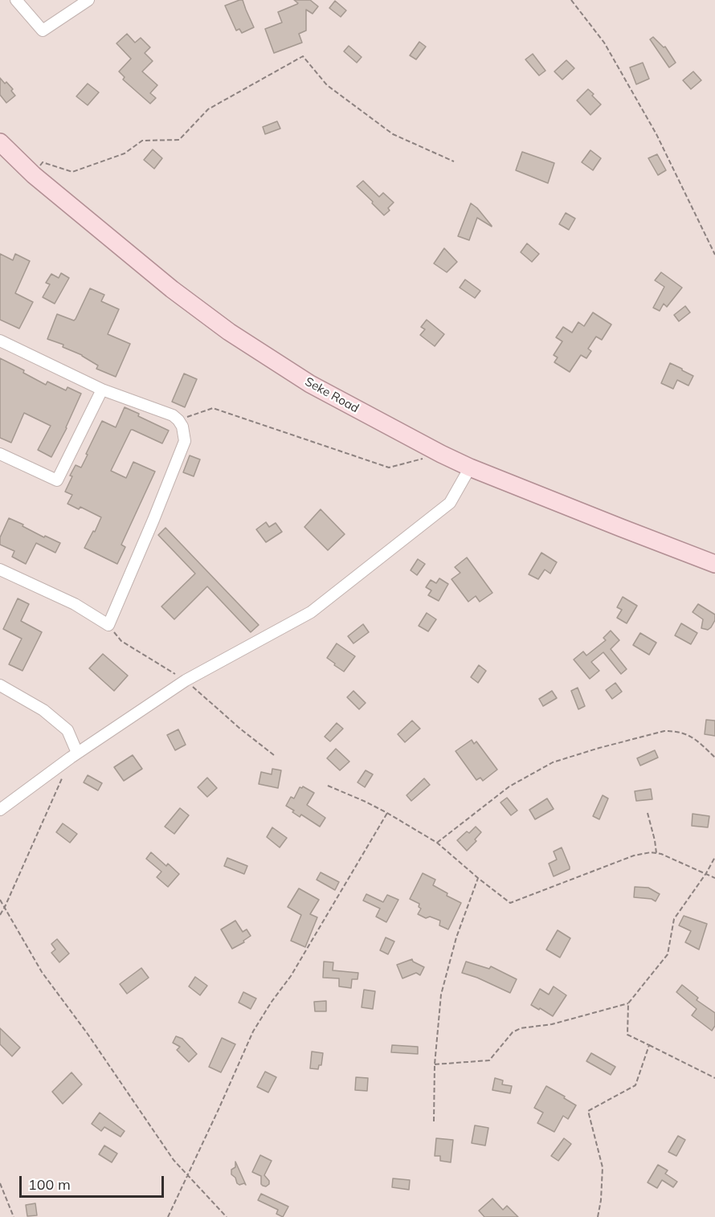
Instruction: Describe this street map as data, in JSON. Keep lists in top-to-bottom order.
{
  "streets": {
    "main road": ["Seke Road"]
  },
  "scale_bar": "100 m"
}
